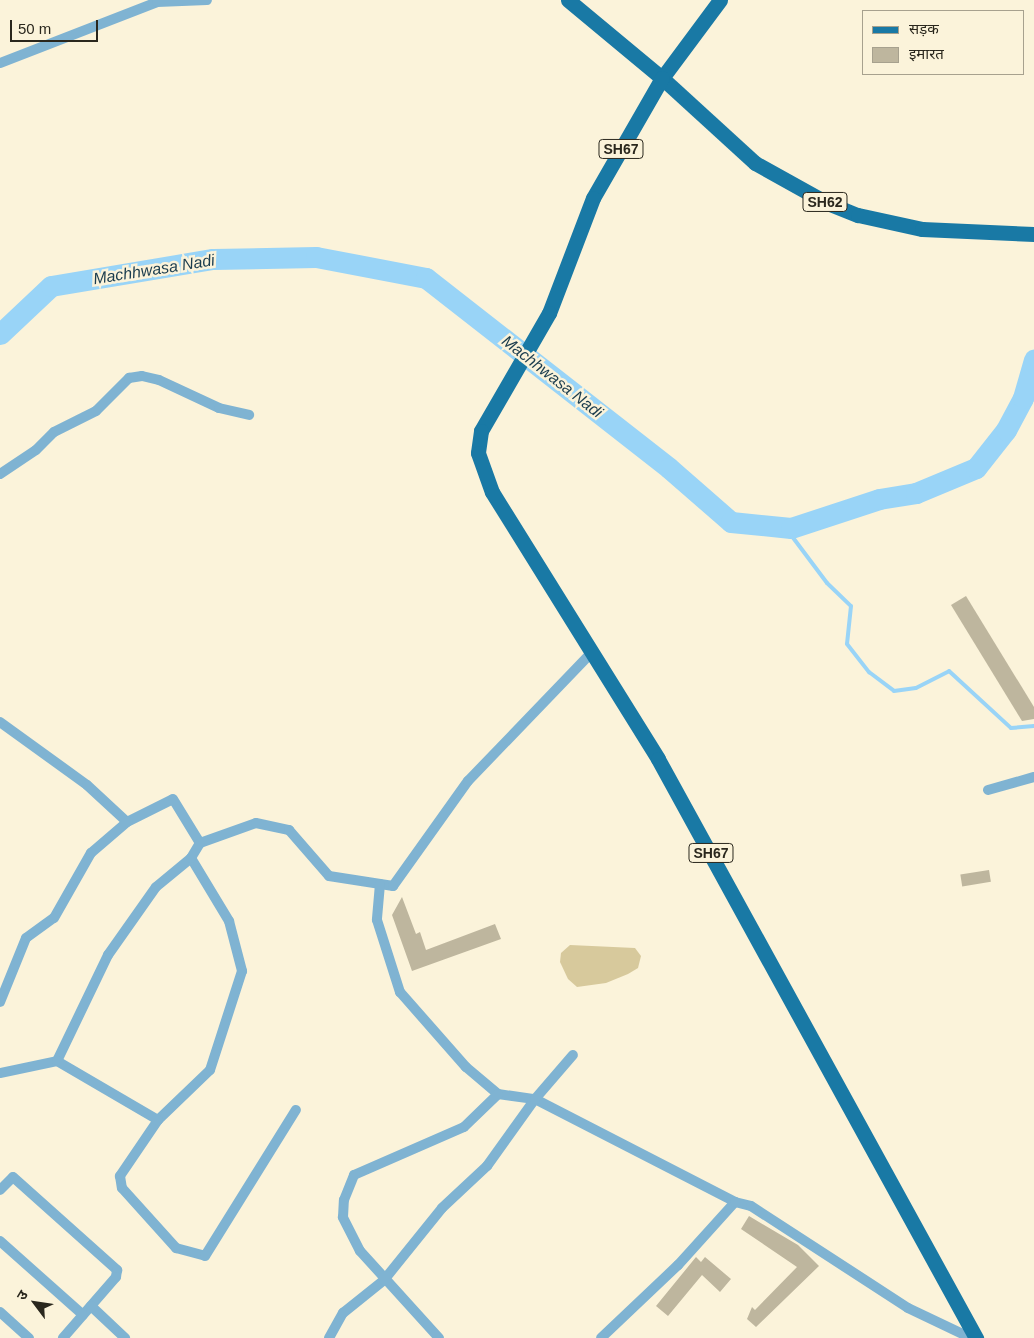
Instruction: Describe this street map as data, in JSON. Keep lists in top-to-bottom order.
{
  "streets": {
    "main road": ["SH67", "SH62"]
  },
  "crossings": [
    ["SH67", "SH62"]
  ],
  "water": ["Machhwasa Nadi"],
  "legend": ["सड़क", "इमारत"],
  "scale_bar": "50 m",
  "north": "top left"
}
